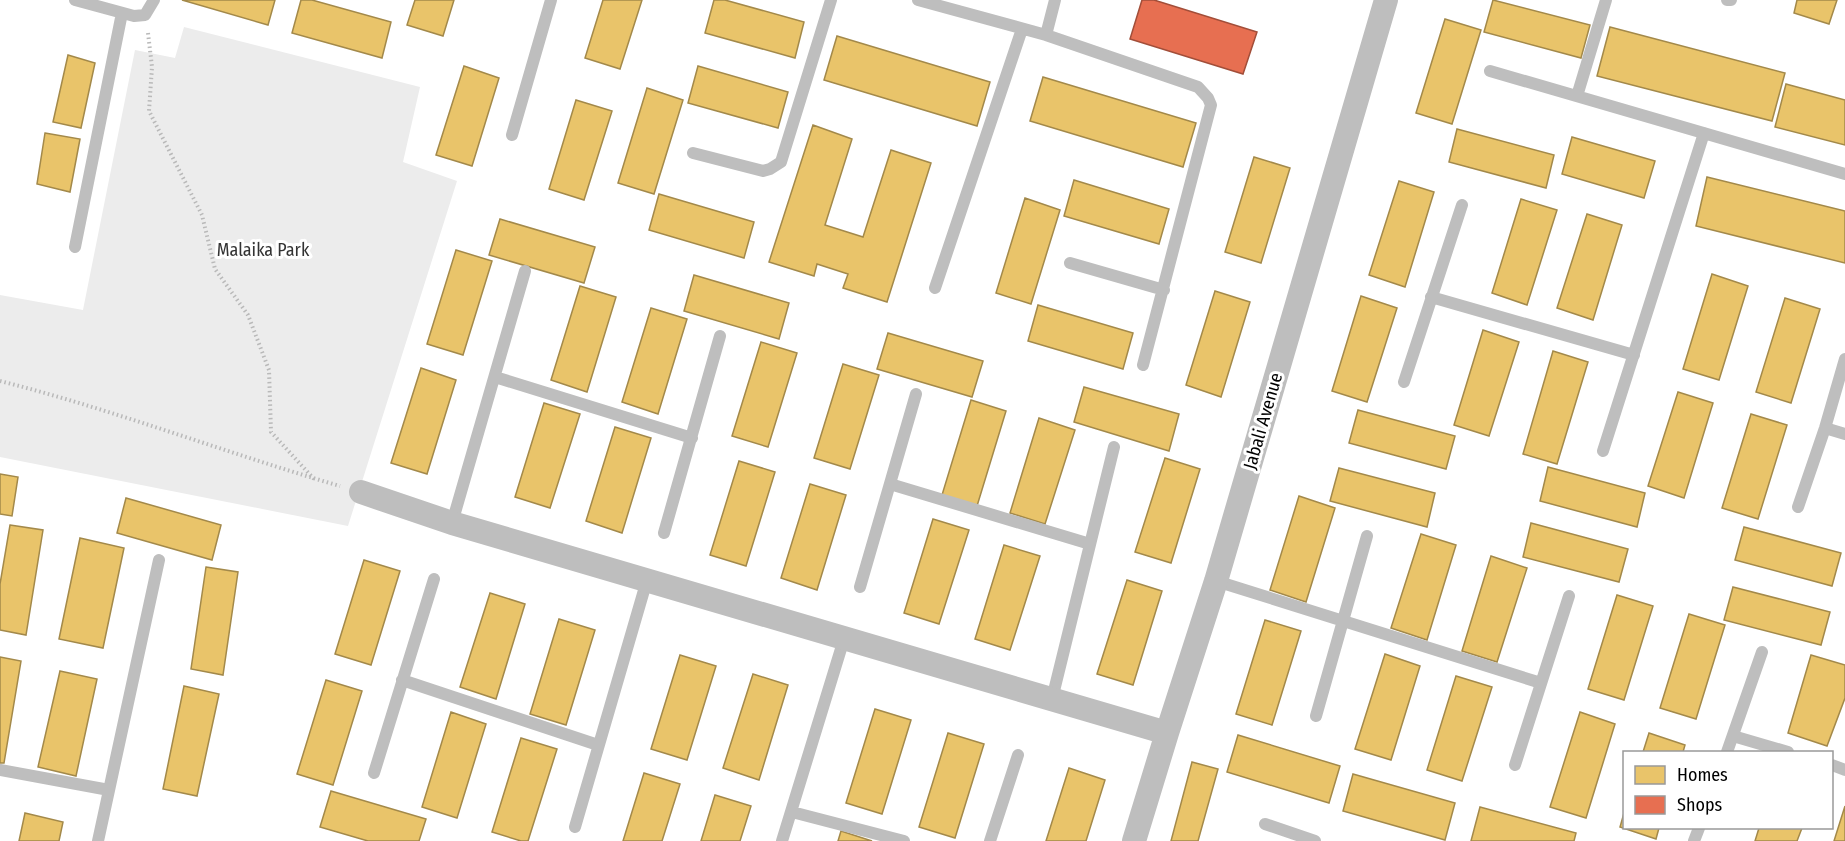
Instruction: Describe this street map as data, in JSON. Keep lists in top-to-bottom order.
{
  "streets": {
    "street": ["Jabali Avenue"]
  },
  "parks": ["Malaika Park"],
  "legend": ["Homes", "Shops"]
}
